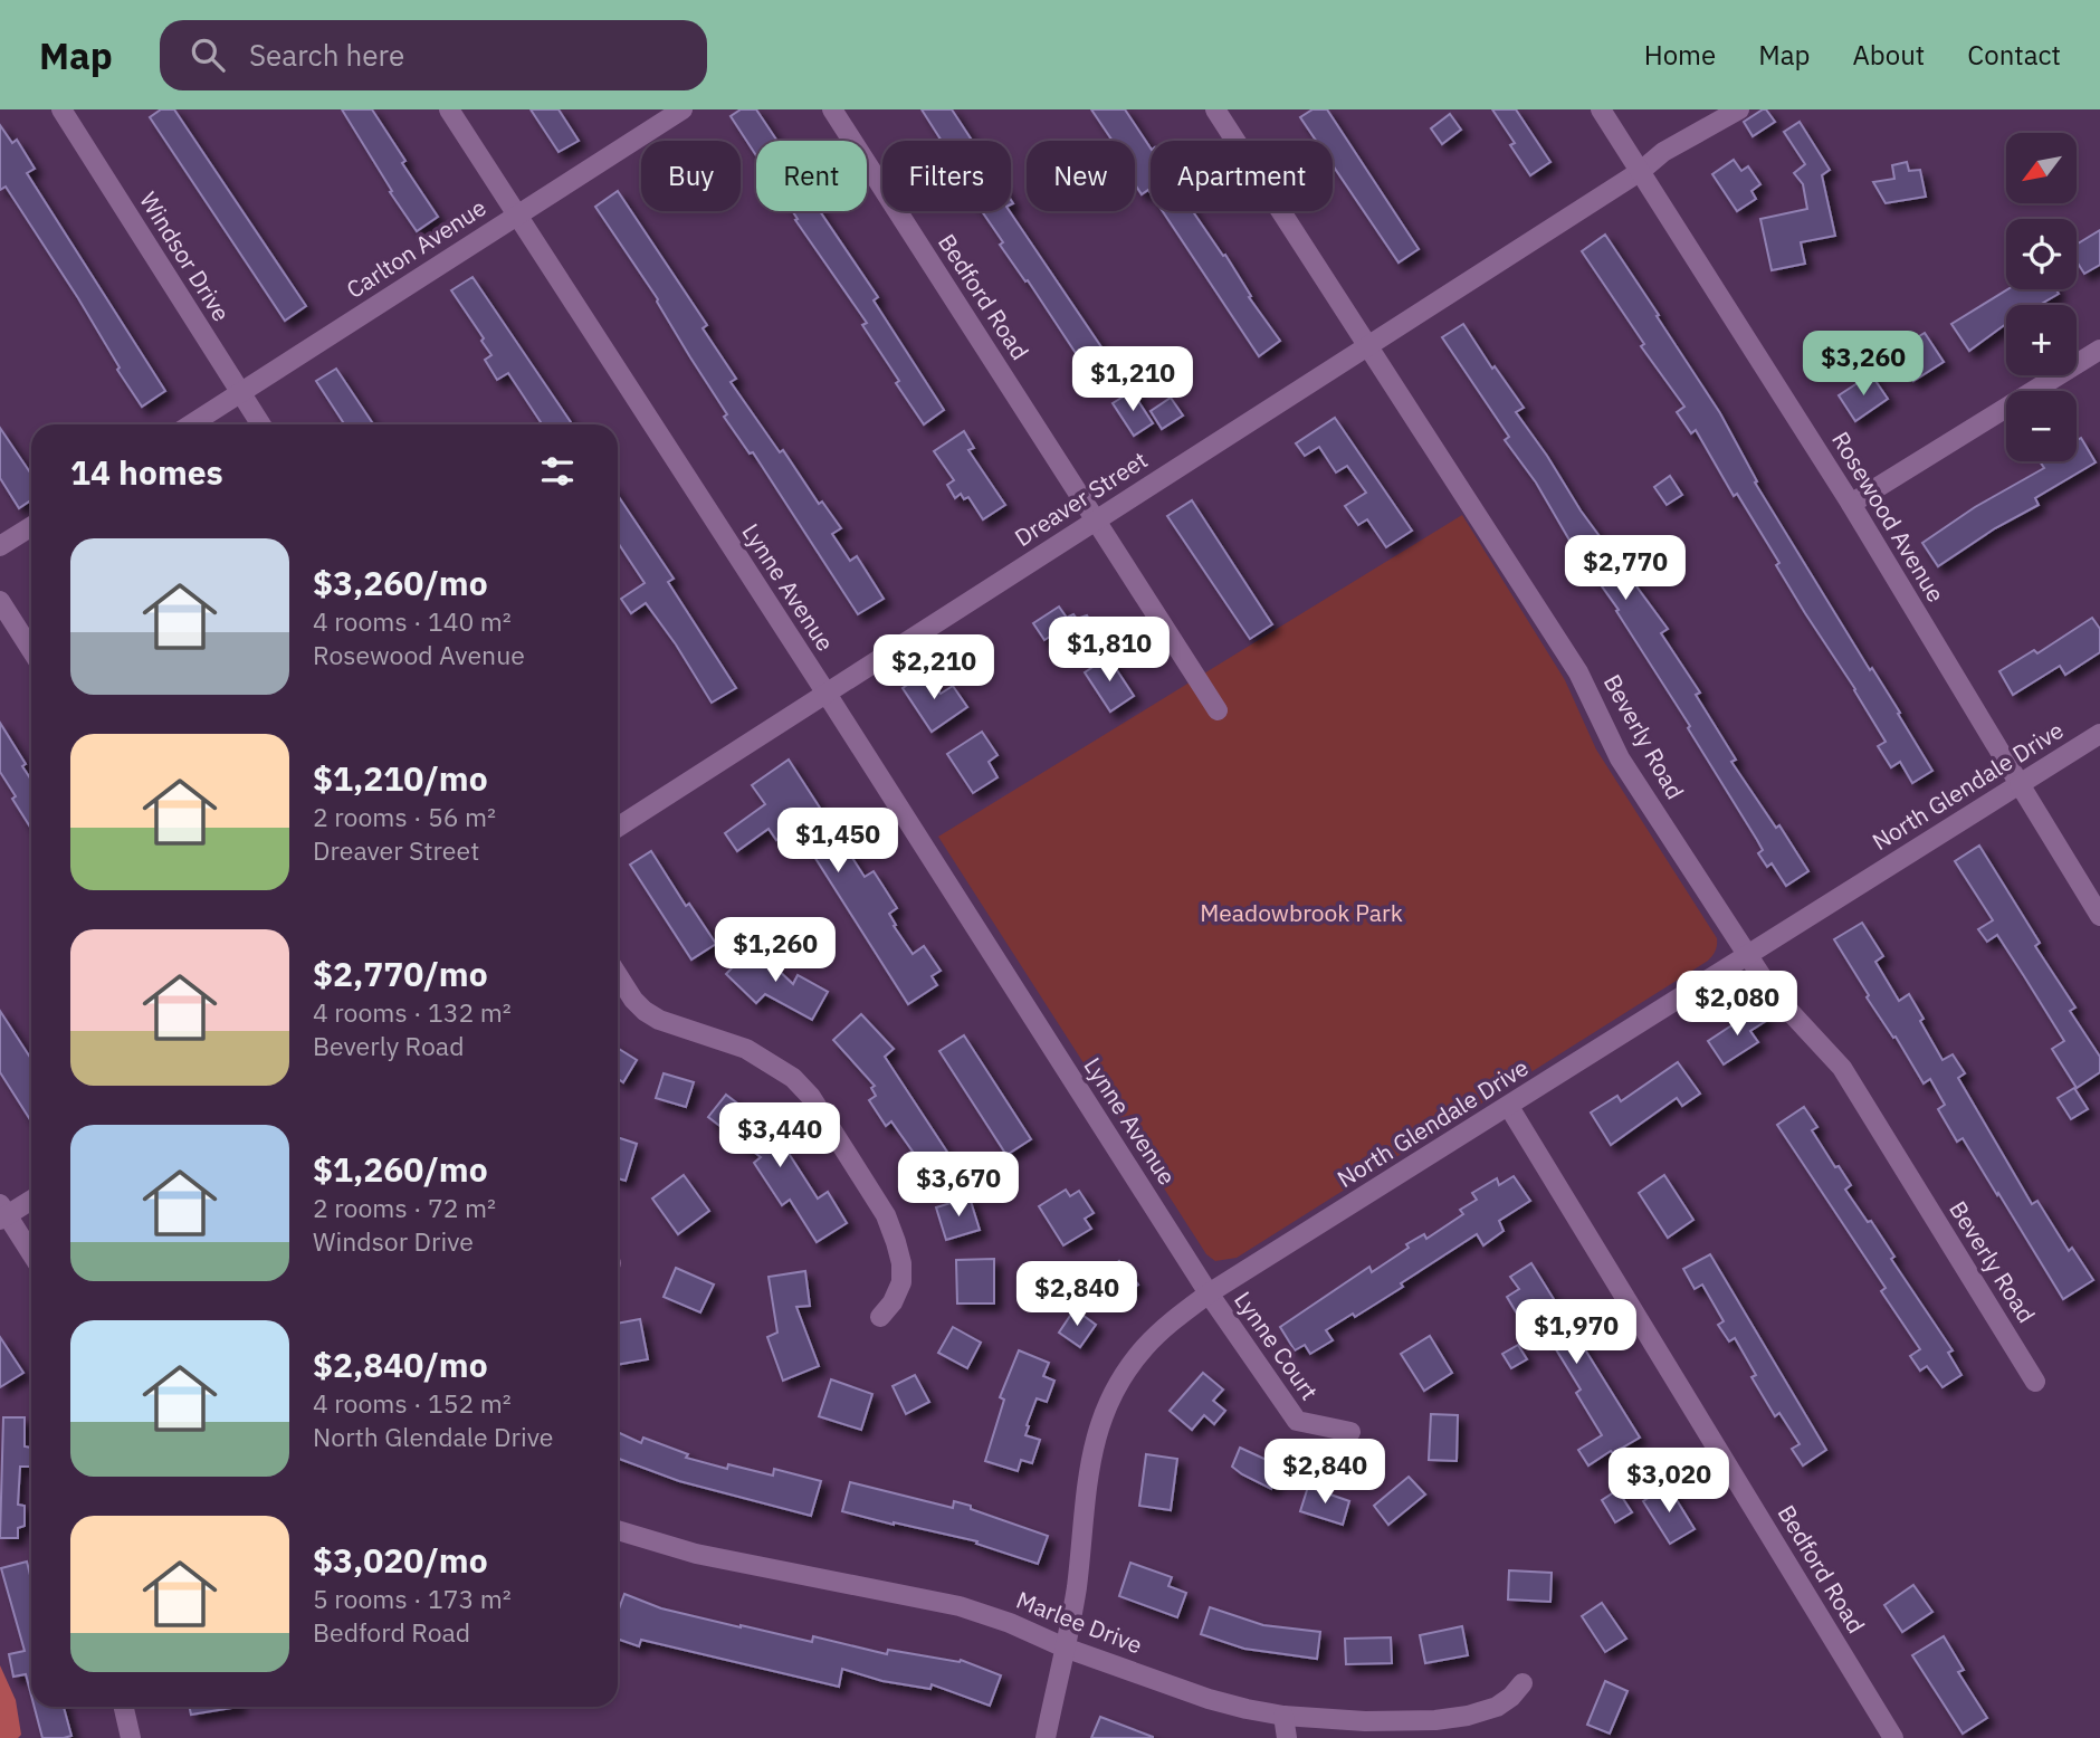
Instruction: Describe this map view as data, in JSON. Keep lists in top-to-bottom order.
{
  "streets": {
    "street": [
      "Carlton Avenue",
      "Windsor Drive",
      "Bedford Road",
      "Dreaver Street",
      "Rosewood Avenue",
      "Lynne Avenue",
      "Beverly Road",
      "North Glendale Drive",
      "Lynne Court",
      "Marlee Drive"
    ]
  },
  "crossings": [
    ["Carlton Avenue", "Windsor Drive"],
    ["Carlton Avenue", "Lynne Avenue"],
    ["Bedford Road", "Dreaver Street"],
    ["Bedford Road", "North Glendale Drive"],
    ["Dreaver Street", "Rosewood Avenue"],
    ["Dreaver Street", "Lynne Avenue"],
    ["Dreaver Street", "Beverly Road"],
    ["Rosewood Avenue", "North Glendale Drive"],
    ["Lynne Avenue", "North Glendale Drive"],
    ["Lynne Avenue", "Lynne Court"],
    ["Beverly Road", "North Glendale Drive"],
    ["North Glendale Drive", "Lynne Court"],
    ["North Glendale Drive", "Marlee Drive"]
  ],
  "parks": ["Meadowbrook Park"],
  "north": "bottom left",
  "page": {
    "header": "Map",
    "search": "Search here",
    "nav": [
      "Home",
      "Map",
      "About",
      "Contact"
    ],
    "map_buttons": ["+", "−"],
    "chip": [
      "Buy",
      "Rent",
      "Filters",
      "New",
      "Apartment"
    ],
    "price": [
      "$3,260",
      "$1,210",
      "$2,770",
      "$1,810",
      "$2,210",
      "$1,450",
      "$1,260",
      "$2,080",
      "$3,440",
      "$3,670",
      "$2,840",
      "$1,970",
      "$2,840",
      "$3,020"
    ],
    "heading": "14 homes",
    "list": [
      {
        "name": "$3,260/mo",
        "note": "4 rooms · 140 m² · Rosewood Avenue"
      },
      {
        "name": "$1,210/mo",
        "note": "2 rooms · 56 m² · Dreaver Street"
      },
      {
        "name": "$2,770/mo",
        "note": "4 rooms · 132 m² · Beverly Road"
      },
      {
        "name": "$1,260/mo",
        "note": "2 rooms · 72 m² · Windsor Drive"
      },
      {
        "name": "$2,840/mo",
        "note": "4 rooms · 152 m² · North Glendale Drive"
      },
      {
        "name": "$3,020/mo",
        "note": "5 rooms · 173 m² · Bedford Road"
      }
    ]
  }
}
